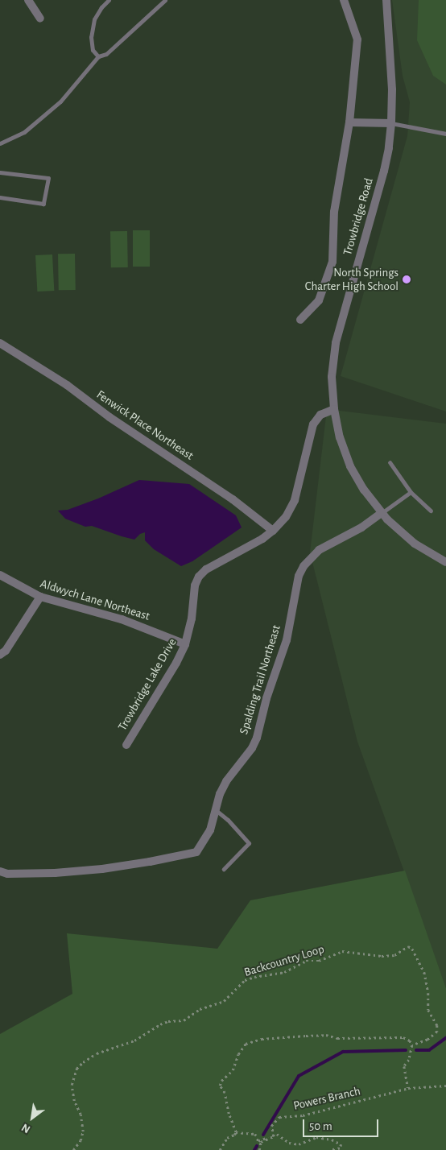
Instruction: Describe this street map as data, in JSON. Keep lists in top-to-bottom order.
{
  "streets": {
    "street": [
      "Trowbridge Road",
      "Fenwick Place Northeast",
      "Aldwych Lane Northeast",
      "Spalding Trail Northeast",
      "Trowbridge Lake Drive"
    ],
    "path": ["Backcountry Loop", "Powers Branch"]
  },
  "crossings": [
    ["Trowbridge Road", "Spalding Trail Northeast"],
    ["Trowbridge Road", "Trowbridge Lake Drive"],
    ["Fenwick Place Northeast", "Trowbridge Lake Drive"],
    ["Aldwych Lane Northeast", "Trowbridge Lake Drive"]
  ],
  "places": ["North Springs Charter High School"],
  "scale_bar": "50 m",
  "north": "bottom left"
}
